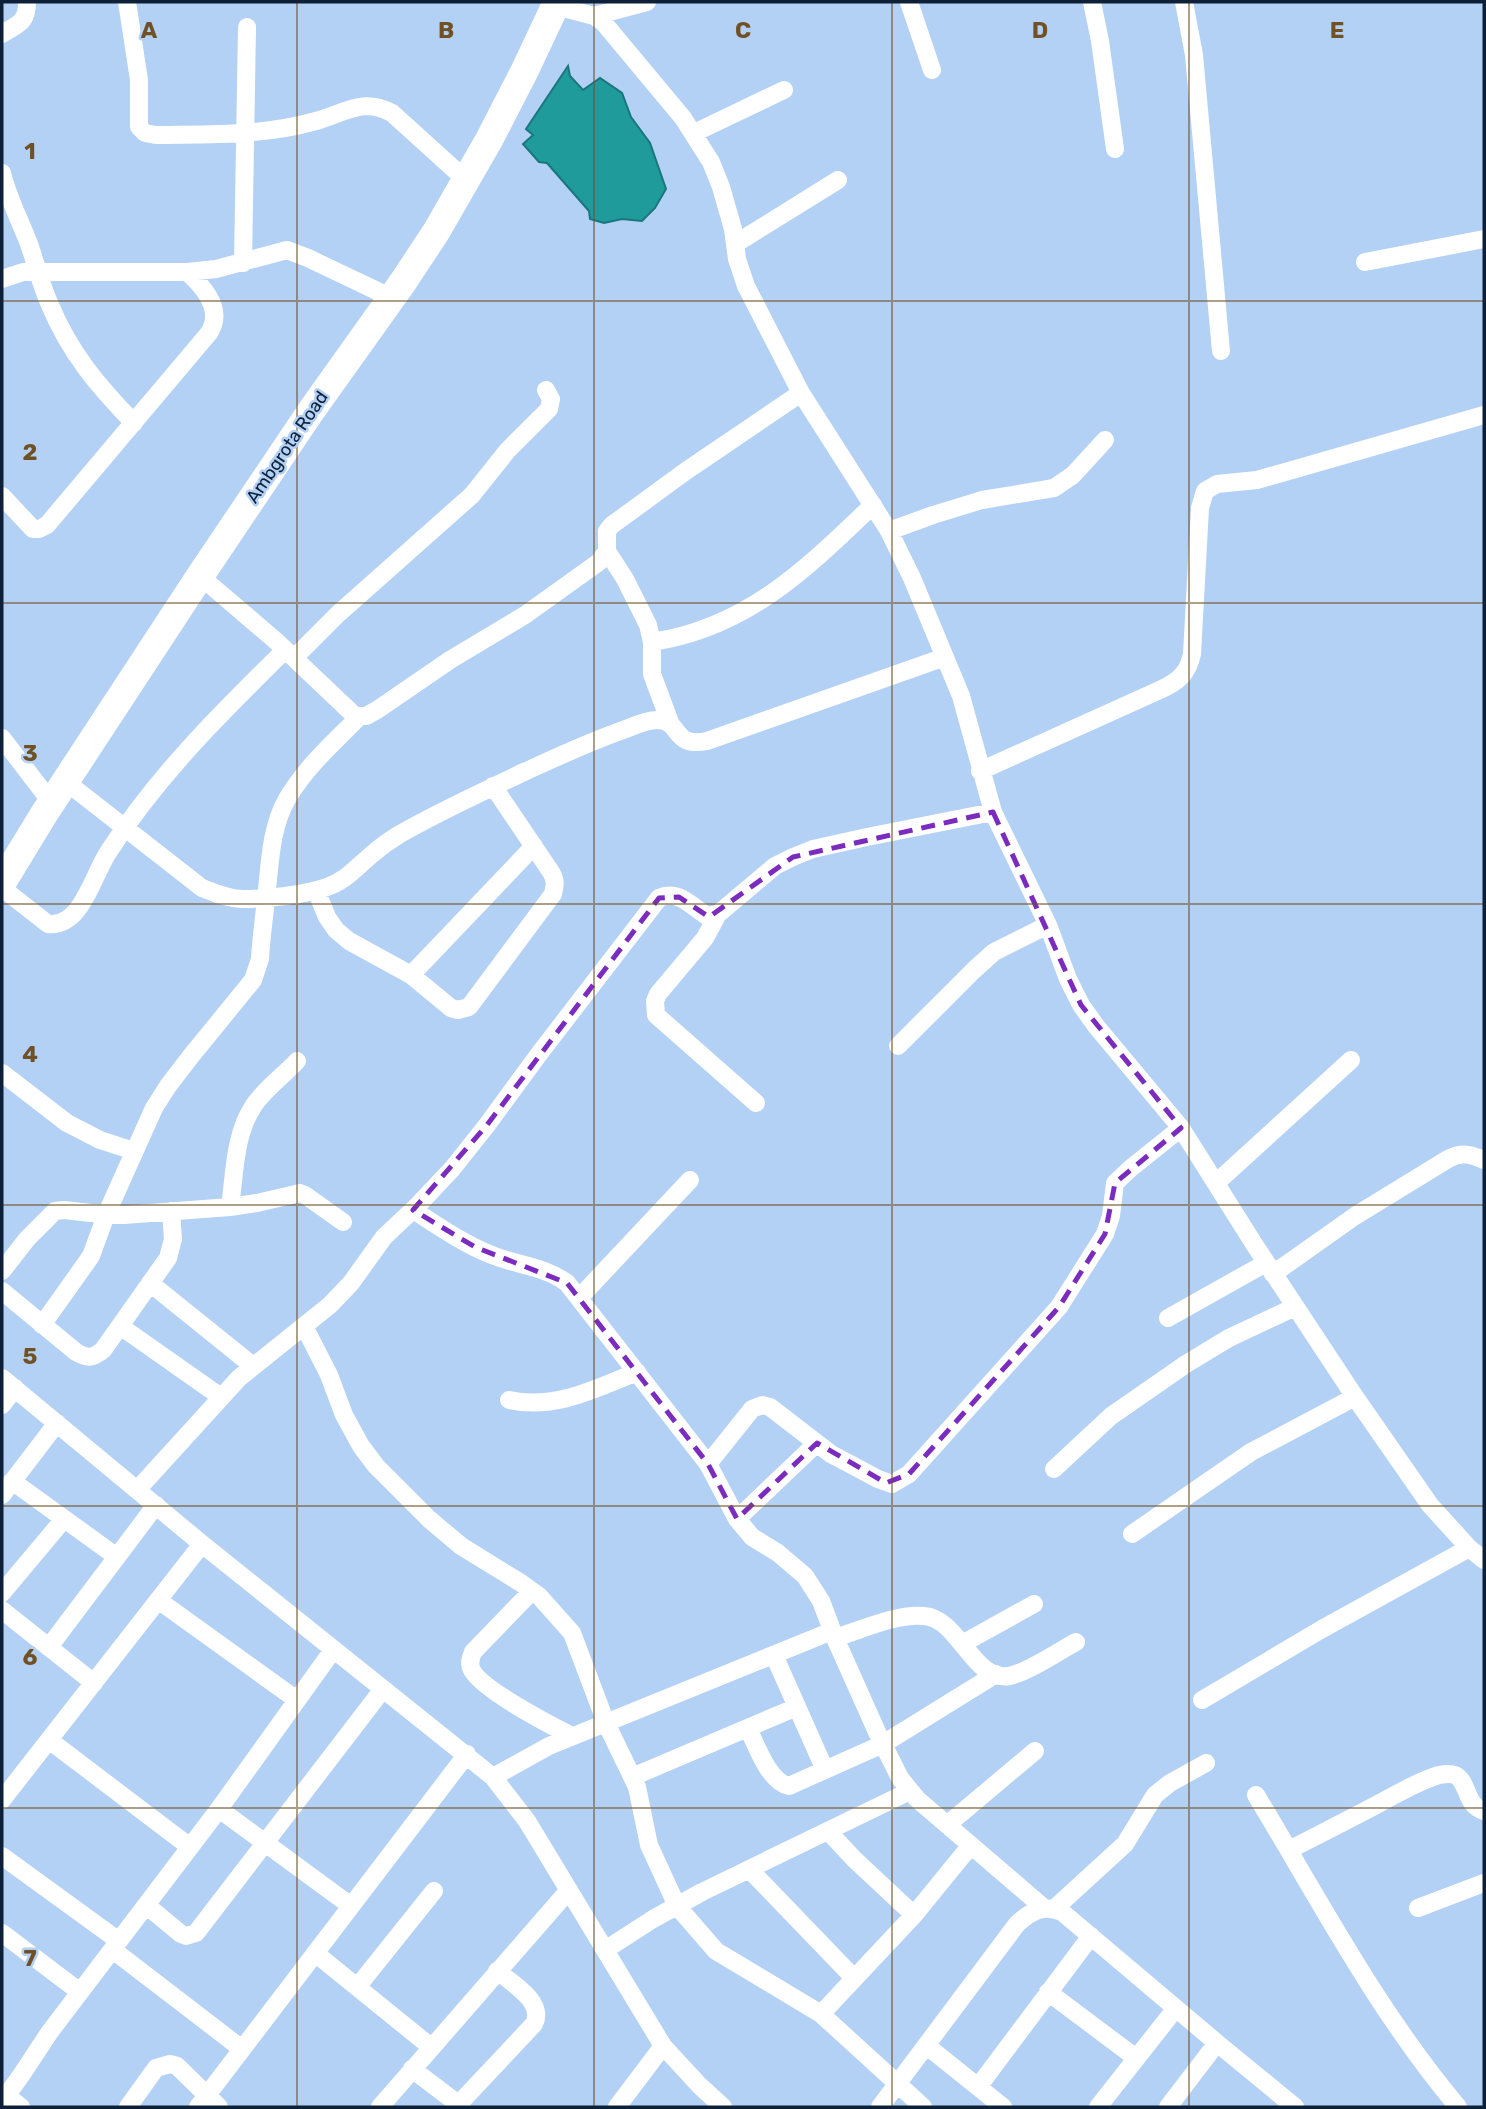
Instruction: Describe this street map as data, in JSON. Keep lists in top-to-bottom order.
{
  "streets": {
    "main road": ["Ambgrota Road"]
  },
  "grid": {
    "columns": [
      "A",
      "B",
      "C",
      "D",
      "E"
    ],
    "rows": [
      "1",
      "2",
      "3",
      "4",
      "5",
      "6",
      "7"
    ]
  }
}
